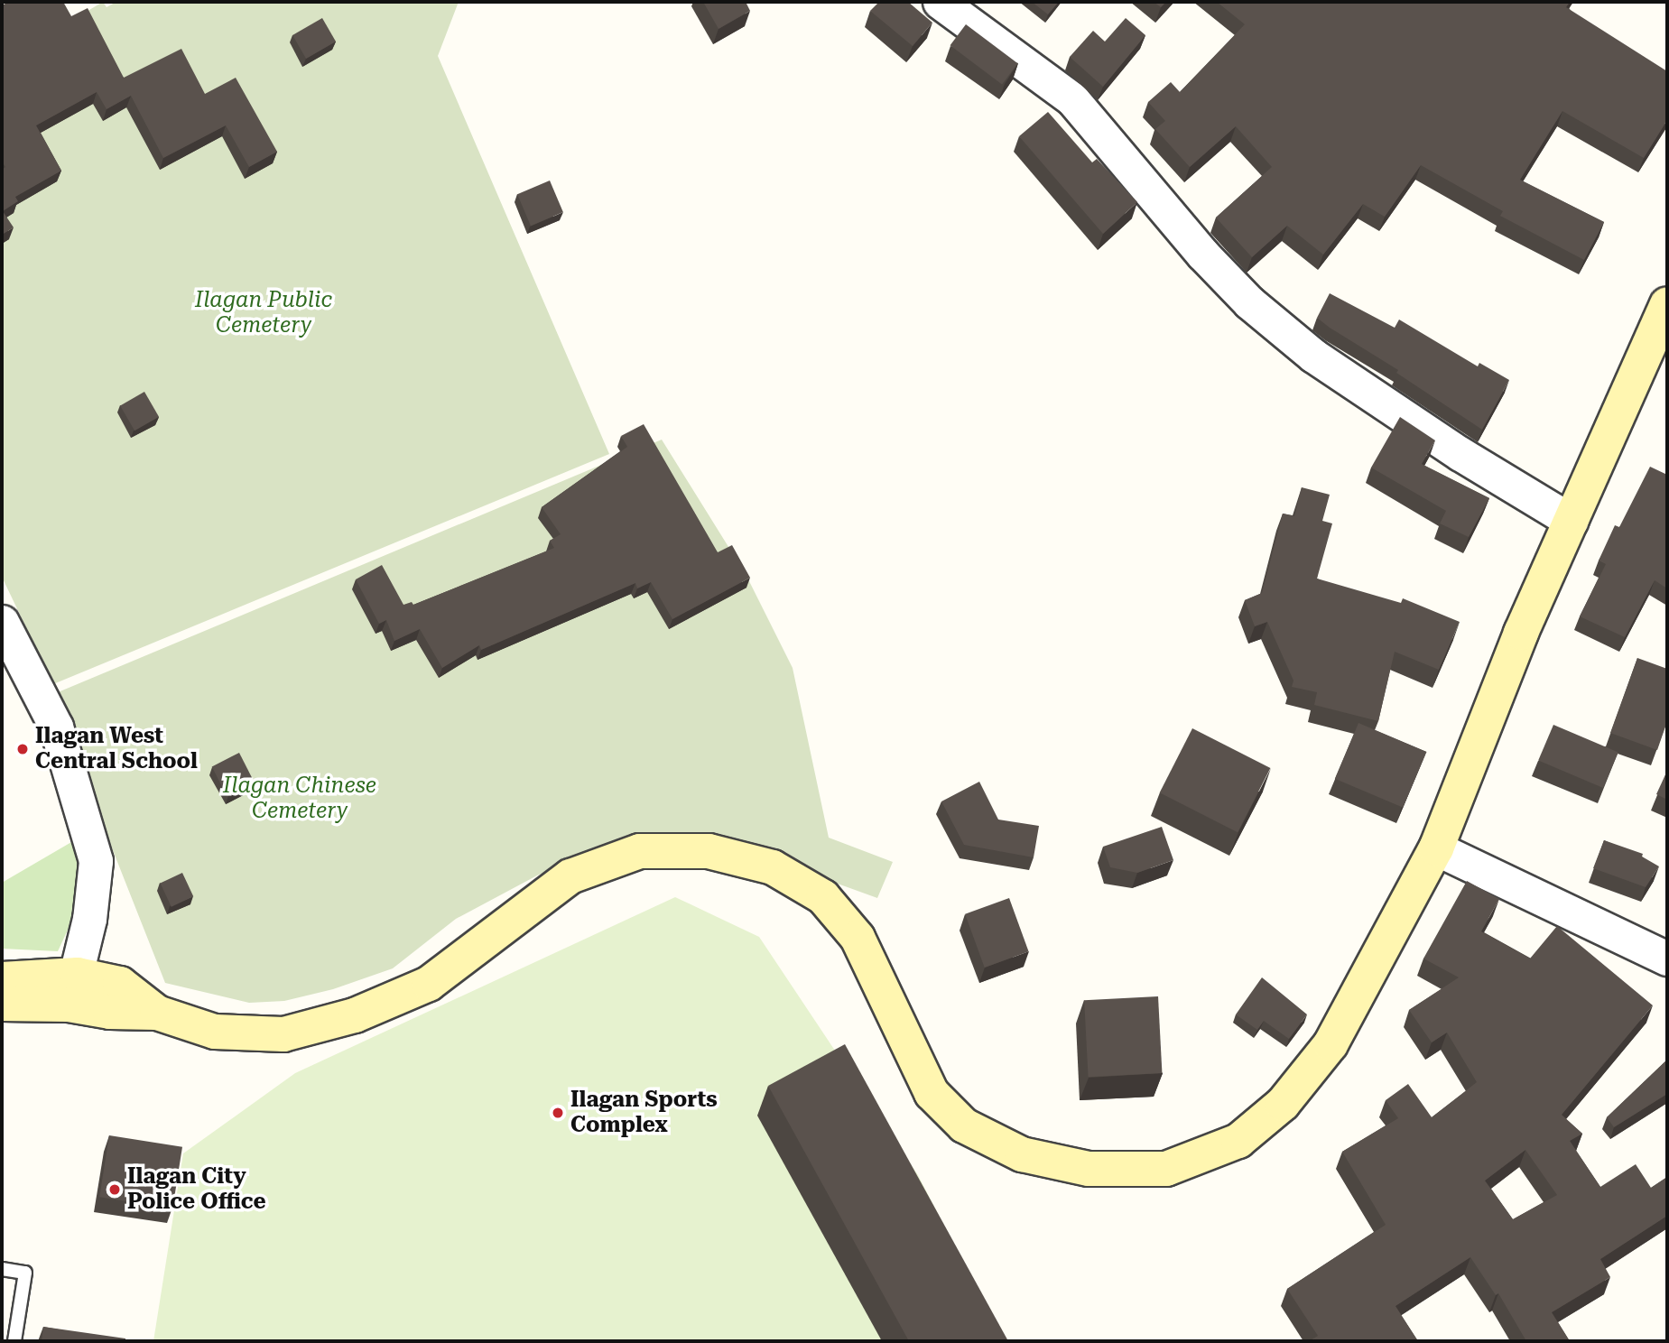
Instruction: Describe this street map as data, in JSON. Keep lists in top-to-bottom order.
{
  "parks": ["Ilagan Public Cemetery", "Ilagan Chinese Cemetery"],
  "places": ["Ilagan West Central School", "Ilagan Sports Complex", "Ilagan City Police Office"]
}
